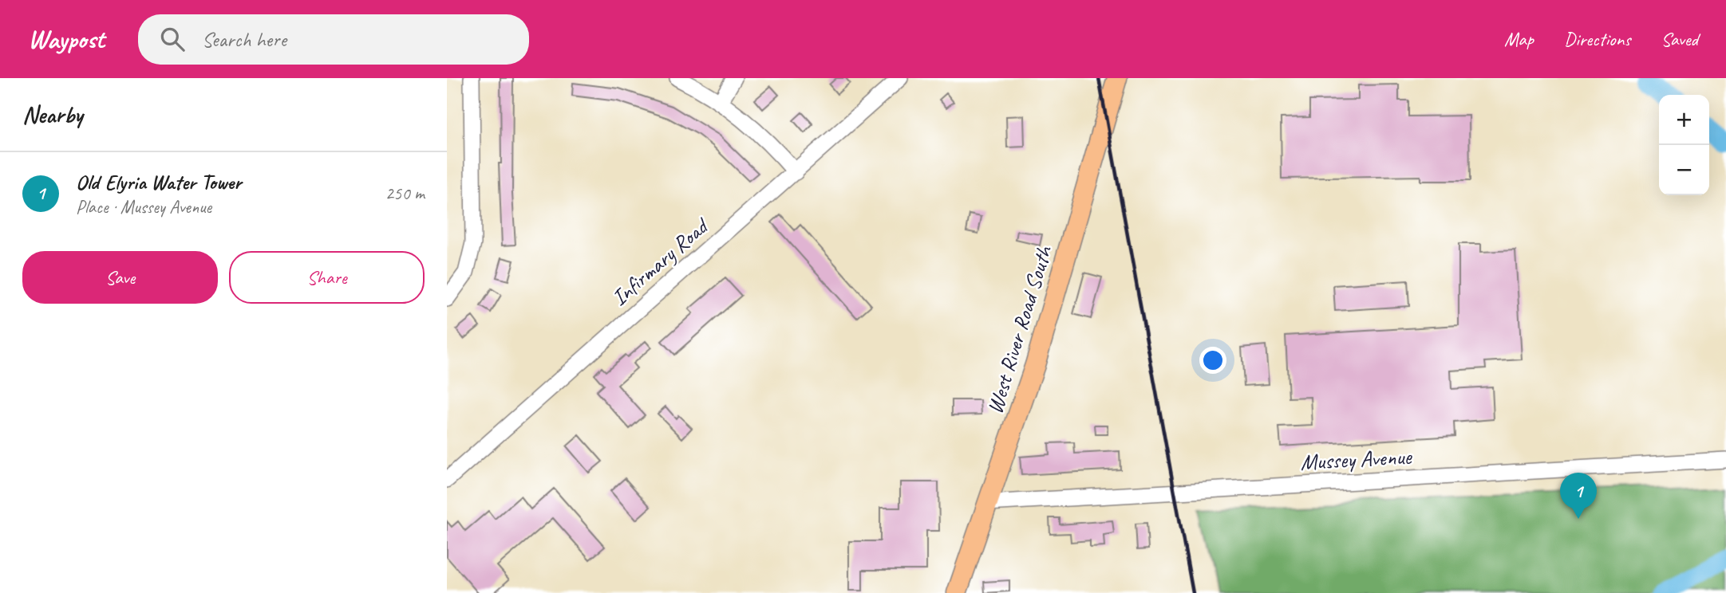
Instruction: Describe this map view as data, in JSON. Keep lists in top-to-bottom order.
{
  "streets": {
    "main road": ["West River Road South"],
    "street": ["Infirmary Road", "Mussey Avenue"]
  },
  "crossings": [
    ["West River Road South", "Mussey Avenue"]
  ],
  "page": {
    "header": "Waypost",
    "search": "Search here",
    "nav": ["Map", "Directions", "Saved"],
    "heading": "Nearby",
    "map_buttons": ["+", "−"],
    "list": [
      {
        "mark": "1",
        "name": "Old Elyria Water Tower",
        "note": "Place · Mussey Avenue",
        "value": "250 m"
      }
    ],
    "buttons": ["Save", "Share"],
    "pins": "1"
  }
}
